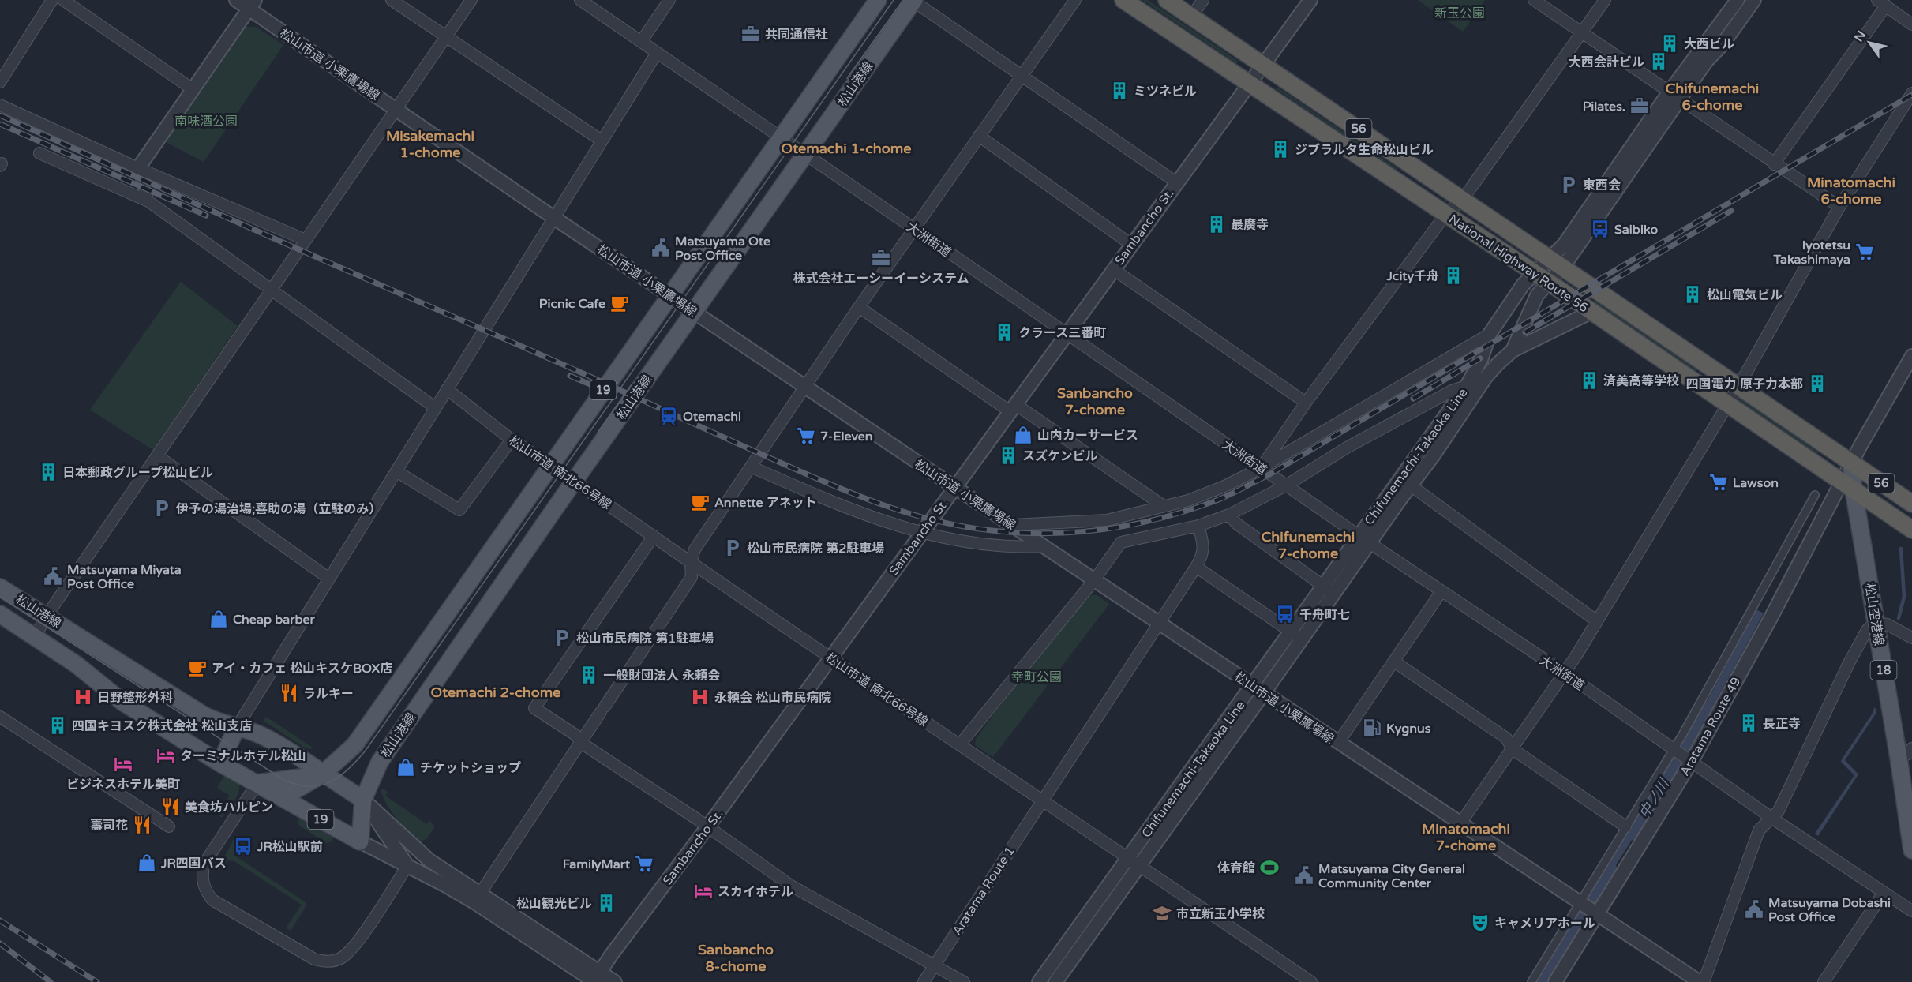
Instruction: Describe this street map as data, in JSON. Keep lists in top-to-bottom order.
{
  "streets": {
    "highway": ["56", "National Highway Route 56"],
    "main road": [
      "松山港線",
      "19",
      "松山空港線",
      "18"
    ],
    "street": [
      "松山市道 小栗鷹場線",
      "Sambancho St.",
      "大洲街道",
      "Chifunemachi-Takaoka Line",
      "松山市道 南北66号線",
      "Aratama Route 49",
      "Aratama Route 1"
    ]
  },
  "crossings": [
    ["松山市道 小栗鷹場線", "松山港線"],
    ["松山市道 小栗鷹場線", "Sambancho St."],
    ["松山市道 小栗鷹場線", "19"],
    ["松山市道 小栗鷹場線", "Chifunemachi-Takaoka Line"],
    ["松山市道 小栗鷹場線", "Aratama Route 49"],
    ["松山市道 小栗鷹場線", "Aratama Route 1"],
    ["松山港線", "大洲街道"],
    ["松山港線", "19"],
    ["松山港線", "松山市道 南北66号線"],
    ["Sambancho St.", "大洲街道"],
    ["Sambancho St.", "National Highway Route 56"],
    ["Sambancho St.", "松山市道 南北66号線"],
    ["大洲街道", "19"],
    ["大洲街道", "Chifunemachi-Takaoka Line"],
    ["大洲街道", "Aratama Route 49"],
    ["National Highway Route 56", "Chifunemachi-Takaoka Line"],
    ["National Highway Route 56", "松山空港線"],
    ["National Highway Route 56", "Aratama Route 49"],
    ["19", "松山市道 南北66号線"],
    ["Chifunemachi-Takaoka Line", "松山市道 南北66号線"],
    ["松山市道 南北66号線", "Aratama Route 1"],
    ["松山空港線", "Aratama Route 49"]
  ],
  "districts": [
    "Chifunemachi 6-chome",
    "Misakemachi 1-chome",
    "Otemachi 1-chome",
    "Minatomachi 6-chome",
    "Sanbancho 7-chome",
    "Chifunemachi 7-chome",
    "Otemachi 2-chome",
    "Minatomachi 7-chome",
    "Sanbancho 8-chome"
  ],
  "water": ["中ノ川"],
  "parks": ["新玉公園", "南味酒公園", "幸町公園"],
  "places": {
    "office": ["共同通信社", "Pilates.", "株式会社エーシーイーシステム"],
    "building": [
      "大西ビル",
      "大西会計ビル",
      "ミツネビル",
      "ジブラルタ生命松山ビル",
      "最廣寺",
      "Jcity千舟",
      "松山電気ビル",
      "クラース三番町",
      "済美高等学校",
      "四国電力 原子力本部",
      "スズケンビル",
      "日本郵政グループ松山ビル",
      "一般財団法人 永頼会",
      "長正寺",
      "四国キヨスク株式会社 松山支店",
      "松山観光ビル"
    ],
    "parking": [
      "東西会",
      "伊予の湯治場;喜助の湯（立駐のみ）",
      "松山市民病院 第2駐車場",
      "松山市民病院 第1駐車場"
    ],
    "bus stop": ["Saibiko", "千舟町七", "JR松山駅前"],
    "public building": [
      "Matsuyama Ote Post Office",
      "Matsuyama Miyata Post Office",
      "Matsuyama City General Community Center",
      "Matsuyama Dobashi Post Office"
    ],
    "supermarket": [
      "Iyotetsu Takashimaya",
      "7-Eleven",
      "Lawson",
      "FamilyMart"
    ],
    "cafe": ["Picnic Cafe", "Annette アネット", "アイ・カフェ 松山キスケBOX店"],
    "station": ["Otemachi"],
    "shop": [
      "山内カーサービス",
      "Cheap barber",
      "チケットショップ",
      "JR四国バス"
    ],
    "restaurant": ["ラルキー", "美食坊ハルピン", "壽司花"],
    "hospital": ["日野整形外科", "永頼会 松山市民病院"],
    "fuel station": ["Kygnus"],
    "hotel": ["ターミナルホテル松山", "ビジネスホテル美町", "スカイホテル"],
    "sports": ["体育館"],
    "school or university": ["市立新玉小学校"],
    "theatre": ["キャメリアホール"]
  },
  "north": "top left"
}
